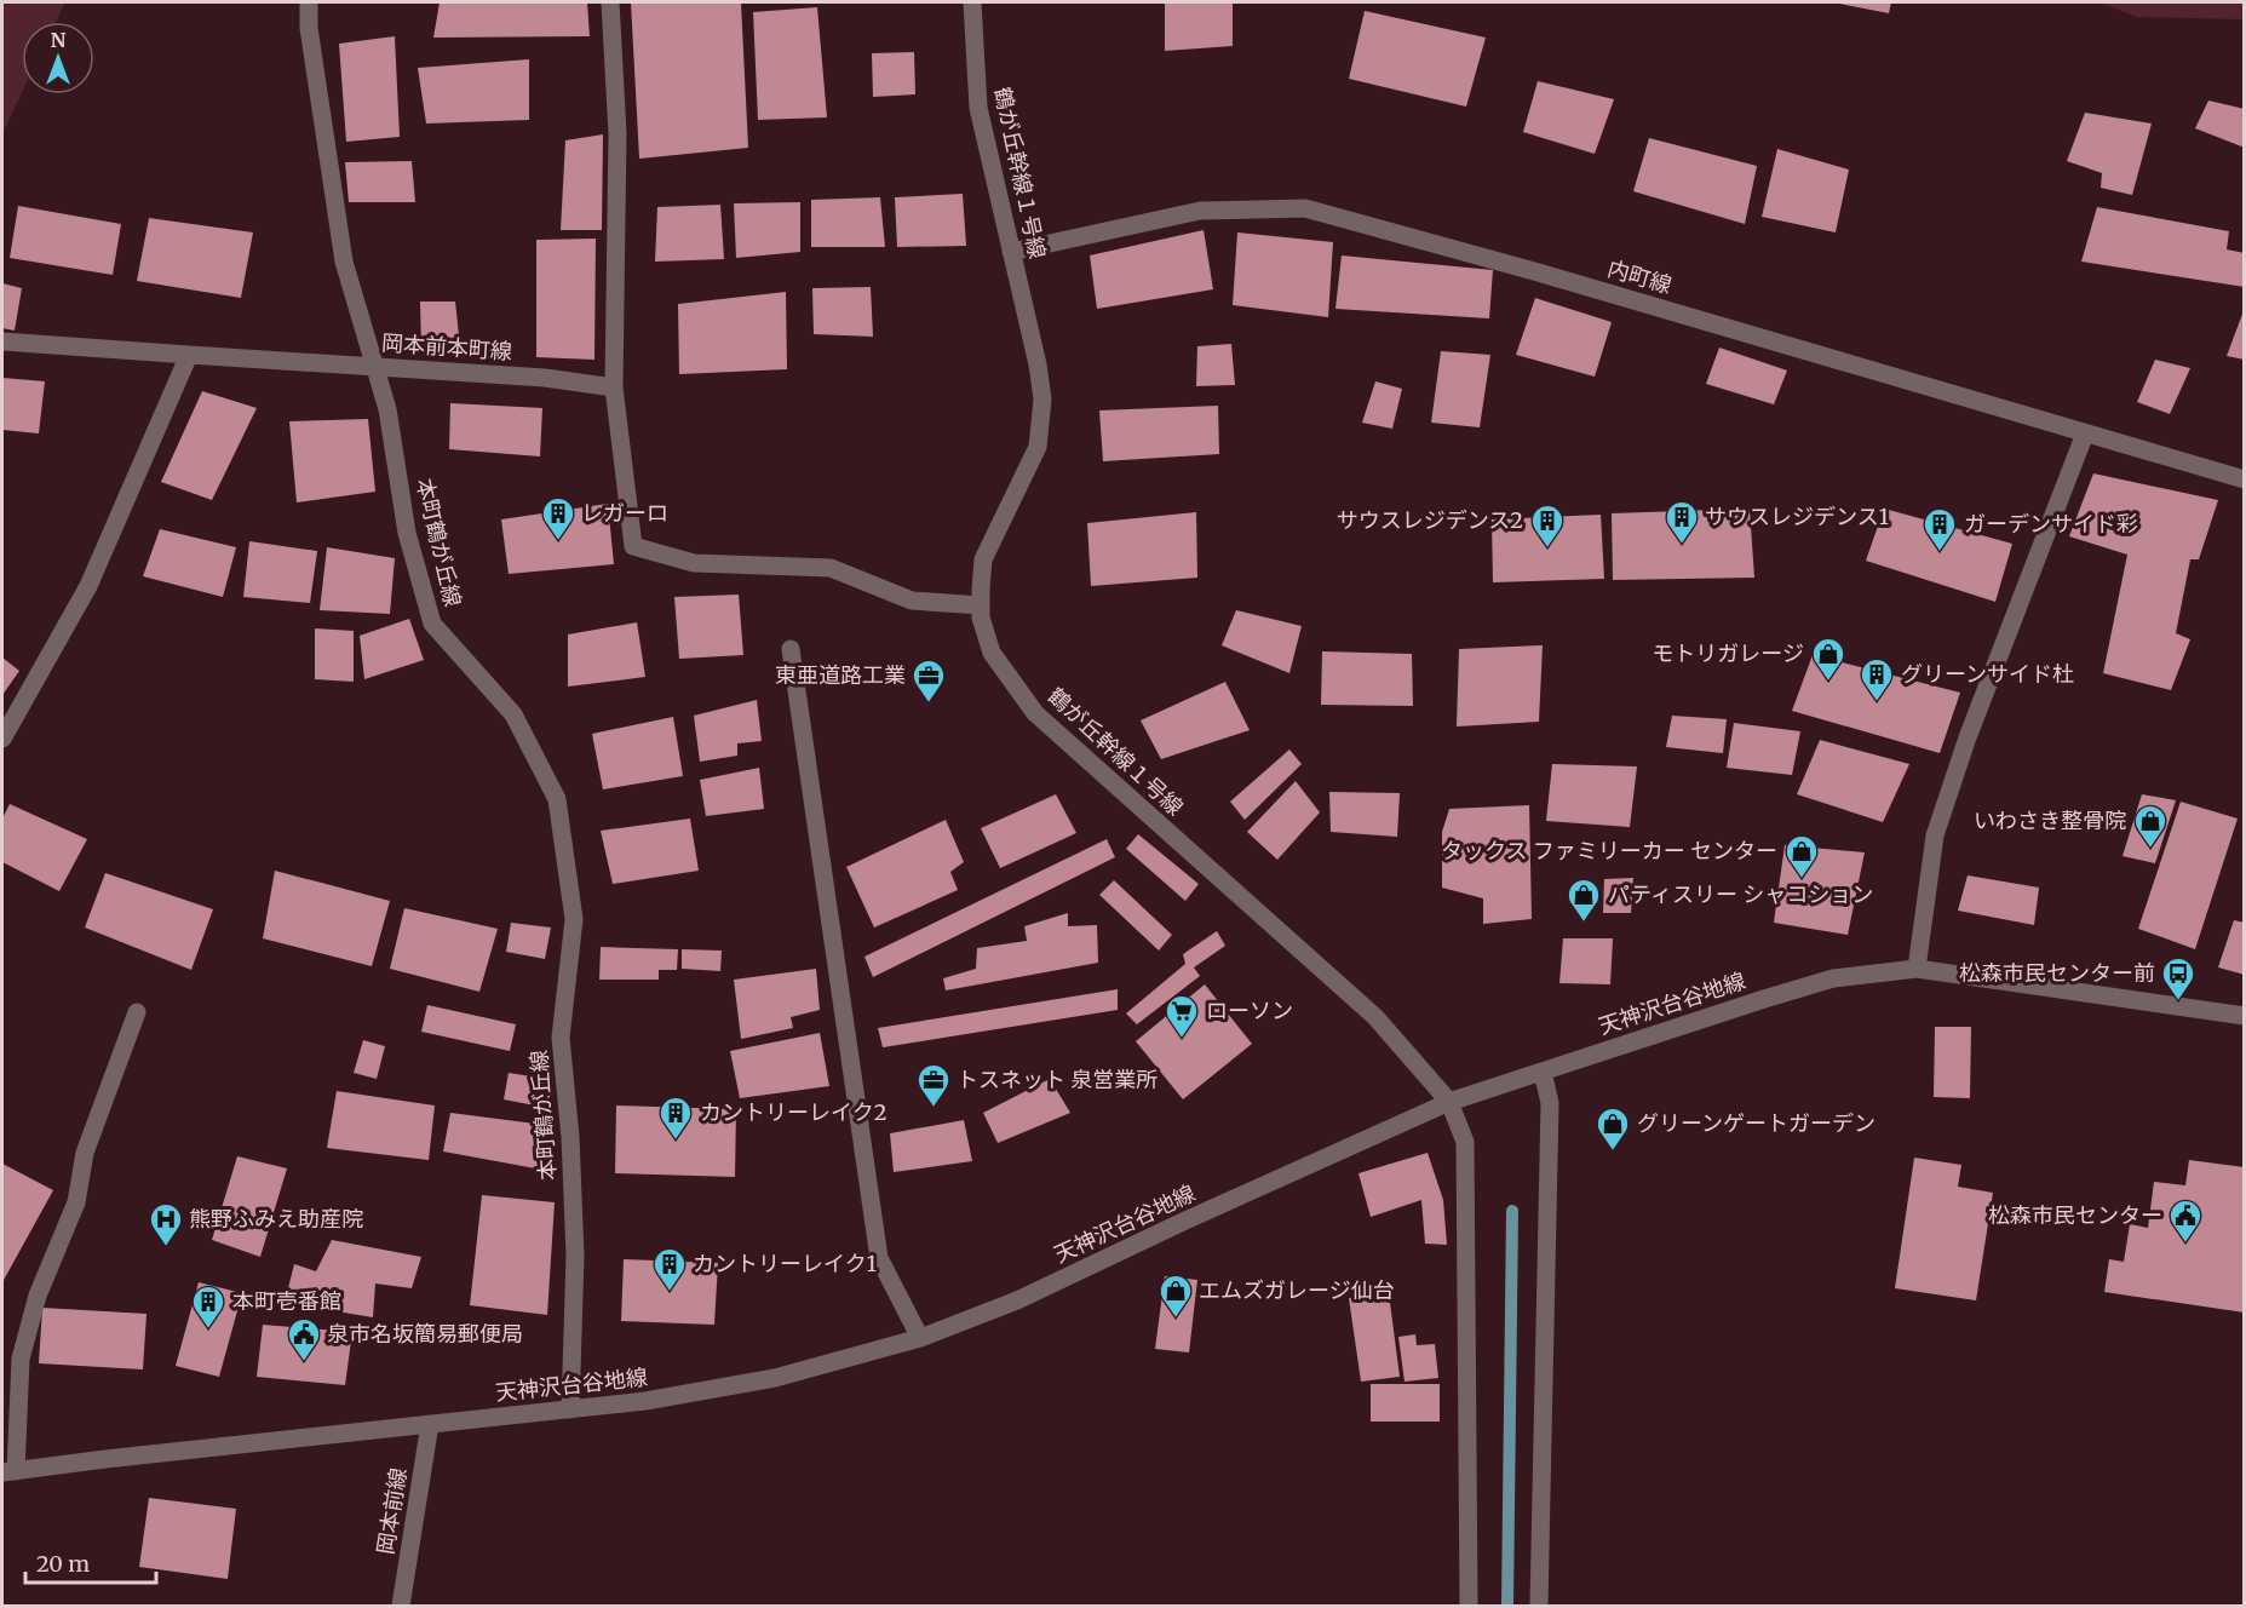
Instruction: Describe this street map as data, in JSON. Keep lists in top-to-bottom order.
{
  "streets": {
    "street": [
      "鶴が丘幹線１号線",
      "内町線",
      "岡本前本町線",
      "本町鶴が丘線",
      "天神沢台谷地線",
      "岡本前線"
    ]
  },
  "crossings": [
    ["鶴が丘幹線１号線", "内町線"],
    ["鶴が丘幹線１号線", "天神沢台谷地線"],
    ["岡本前本町線", "本町鶴が丘線"],
    ["本町鶴が丘線", "天神沢台谷地線"],
    ["天神沢台谷地線", "岡本前線"]
  ],
  "places": {
    "building": [
      "レガーロ",
      "サウスレジデンス1",
      "サウスレジデンス2",
      "ガーデンサイド彩",
      "グリーンサイド杜",
      "カントリーレイク2",
      "カントリーレイク1",
      "本町壱番館"
    ],
    "shop": [
      "モトリガレージ",
      "いわさき整骨院",
      "タックス ファミリーカー センター",
      "パティスリー シャコション",
      "グリーンゲートガーデン",
      "エムズガレージ仙台"
    ],
    "office": ["東亜道路工業", "トスネット 泉営業所"],
    "bus stop": ["松森市民センター前"],
    "supermarket": ["ローソン"],
    "public building": ["松森市民センター", "泉市名坂簡易郵便局"],
    "hospital": ["熊野ふみえ助産院"]
  },
  "scale_bar": "20 m",
  "north": "top"
}
